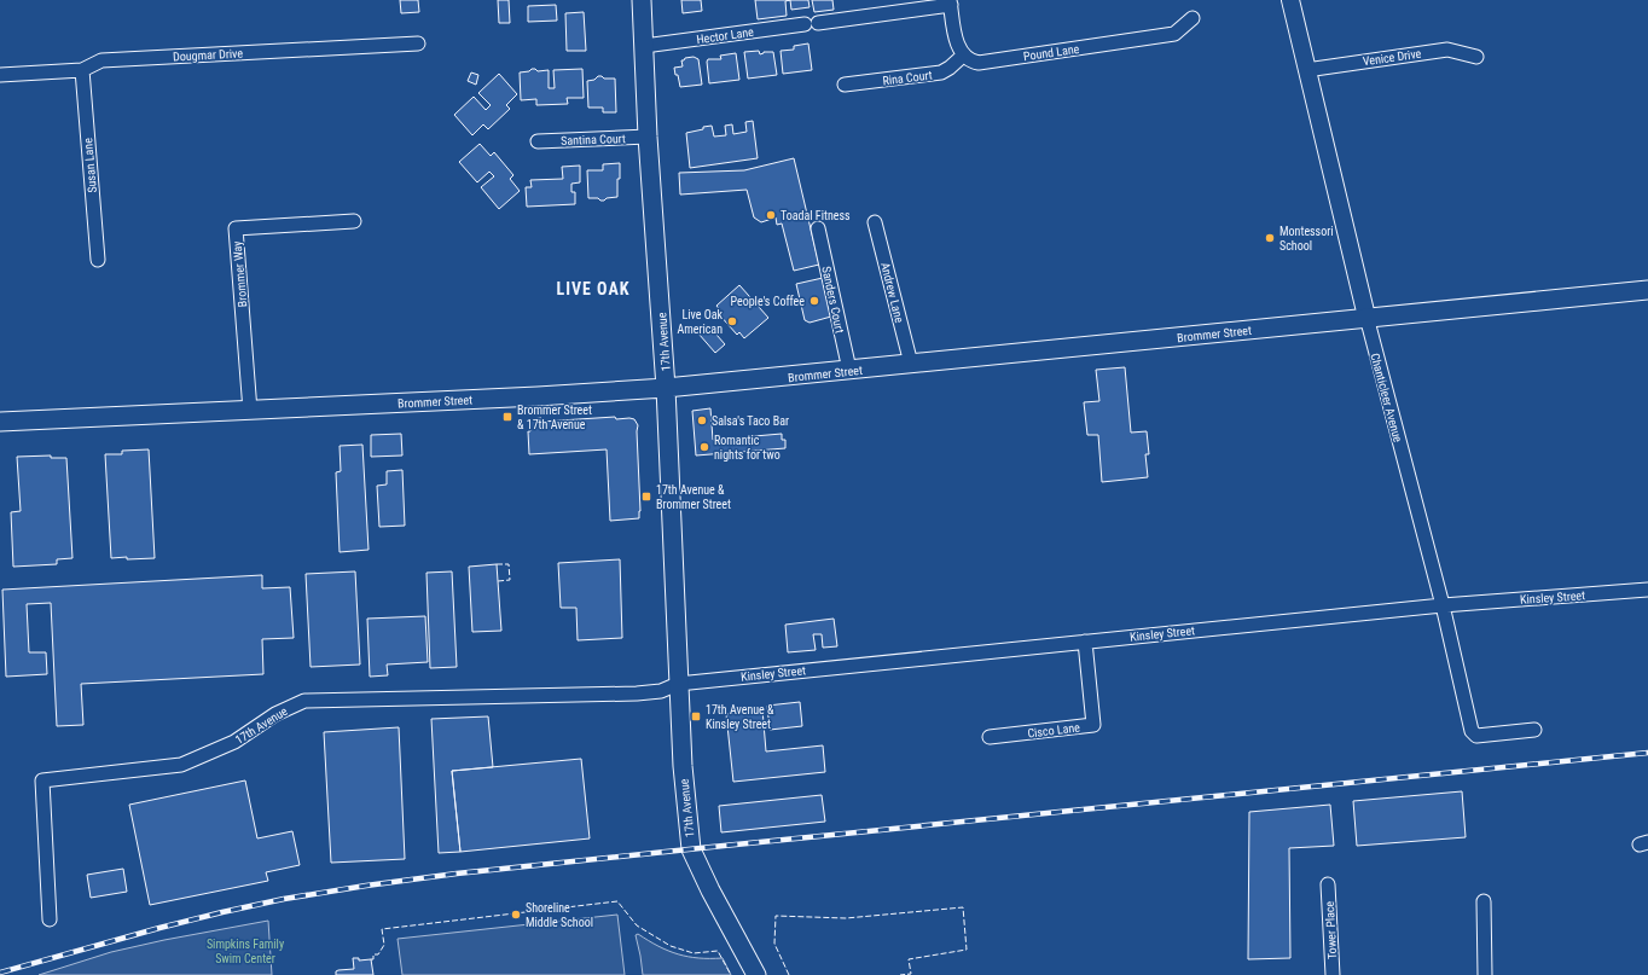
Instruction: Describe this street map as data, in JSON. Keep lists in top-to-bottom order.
{
  "streets": {
    "main road": ["Brommer Street", "17th Avenue"],
    "street": [
      "Hector Lane",
      "Pound Lane",
      "Dougmar Drive",
      "Venice Drive",
      "Rina Court",
      "Santina Court",
      "Susan Lane",
      "Brommer Way",
      "Andrew Lane",
      "Sanders Court",
      "Chanticleer Avenue",
      "Kinsley Street",
      "Cisco Lane",
      "Tower Place"
    ]
  },
  "crossings": [
    ["Hector Lane", "17th Avenue"],
    ["Pound Lane", "Rina Court"],
    ["Dougmar Drive", "Susan Lane"],
    ["Venice Drive", "Chanticleer Avenue"],
    ["Santina Court", "17th Avenue"],
    ["Brommer Way", "Brommer Street"],
    ["Andrew Lane", "Brommer Street"],
    ["Sanders Court", "Brommer Street"],
    ["Brommer Street", "17th Avenue"],
    ["Brommer Street", "Chanticleer Avenue"],
    ["17th Avenue", "Kinsley Street"],
    ["Chanticleer Avenue", "Kinsley Street"],
    ["Kinsley Street", "Cisco Lane"]
  ],
  "districts": ["LIVE OAK"],
  "parks": ["Simpkins Family Swim Center"],
  "places": {
    "other": [
      "Toadal Fitness",
      "Montessori School",
      "People's Coffee",
      "Live Oak American",
      "Salsa's Taco Bar",
      "Romantic nights for two",
      "Shoreline Middle School"
    ],
    "transit": ["Brommer Street & 17th Avenue", "17th Avenue & Brommer Street", "17th Avenue & Kinsley Street"]
  }
}
